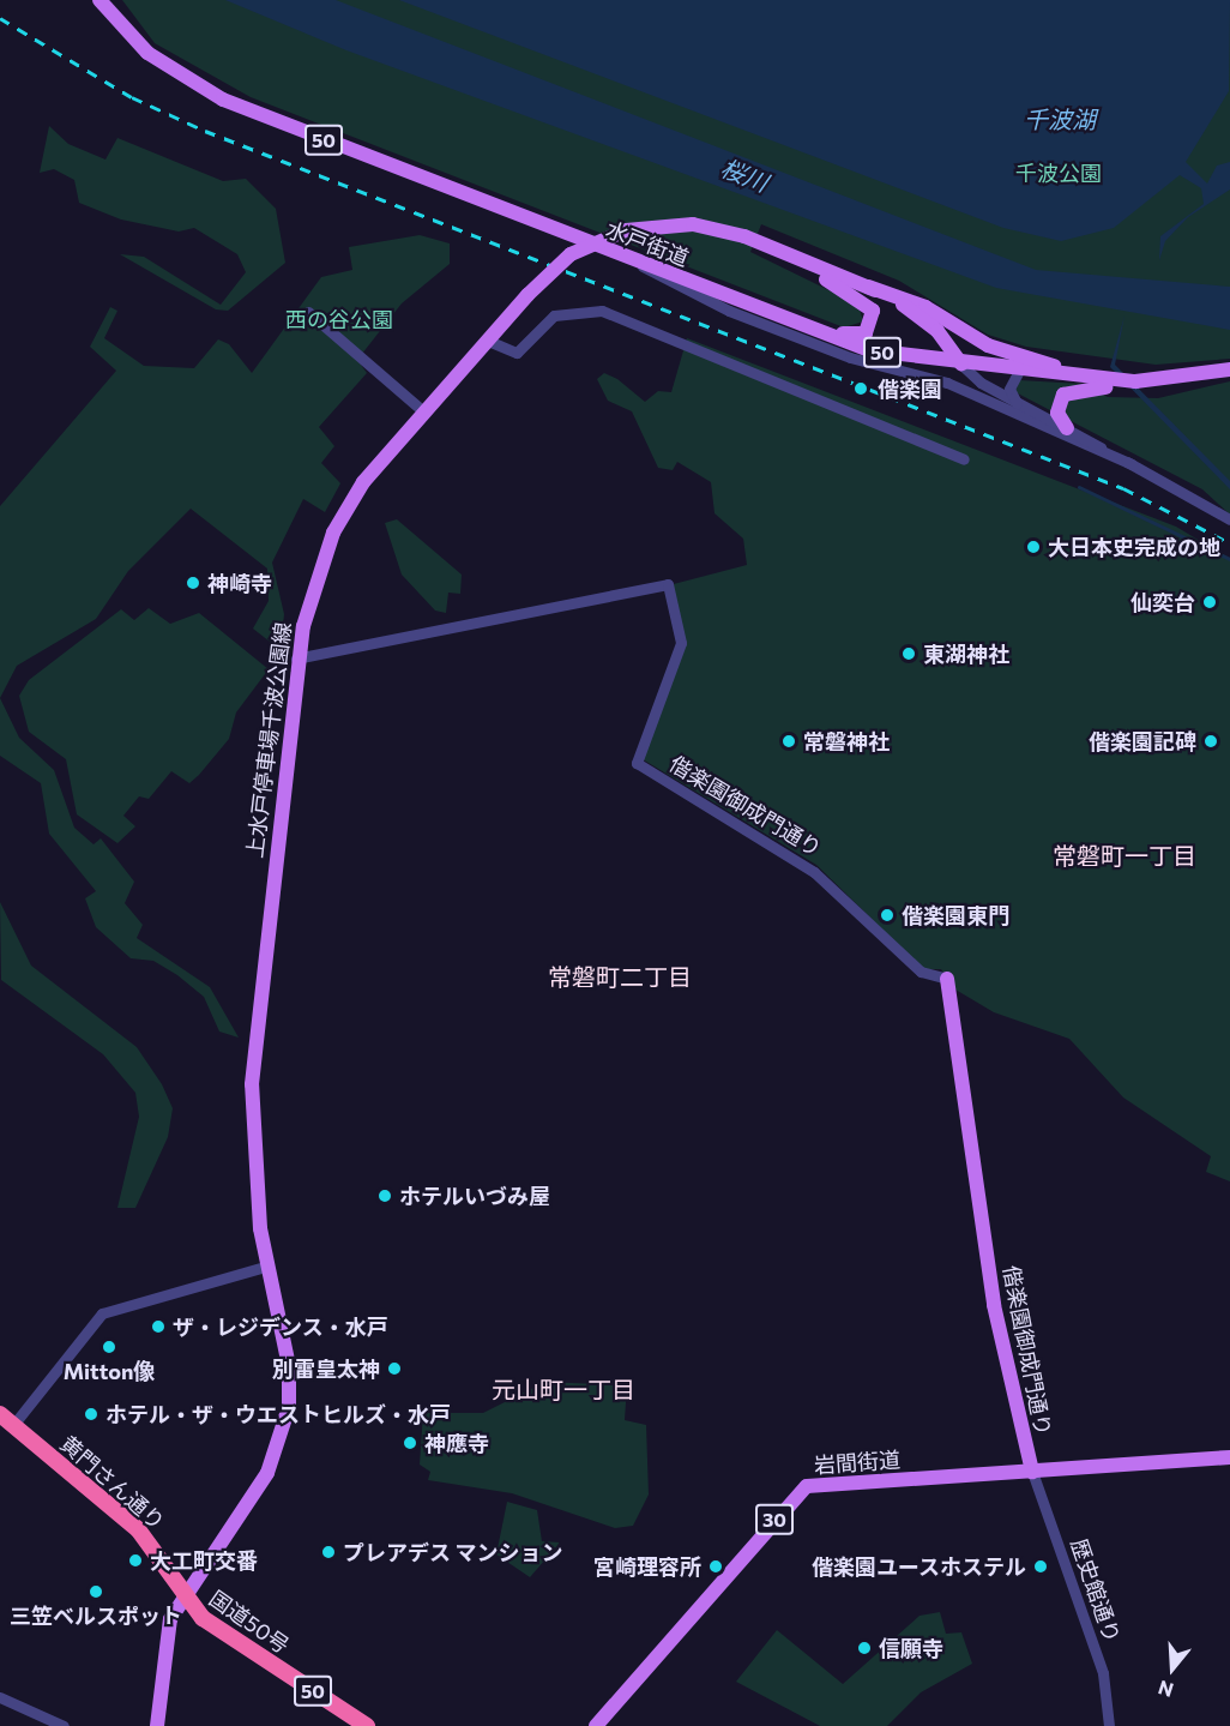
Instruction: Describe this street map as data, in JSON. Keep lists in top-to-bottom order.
{
  "streets": {
    "highway": ["50", "黄門さん通り", "国道50号"],
    "main road": [
      "水戸街道",
      "上水戸停車場千波公園線",
      "偕楽園御成門通り",
      "岩間街道",
      "30"
    ],
    "street": ["歴史館通り"]
  },
  "crossings": [
    ["水戸街道", "上水戸停車場千波公園線"],
    ["上水戸停車場千波公園線", "偕楽園御成門通り"],
    ["上水戸停車場千波公園線", "黄門さん通り"],
    ["上水戸停車場千波公園線", "国道50号"],
    ["偕楽園御成門通り", "岩間街道"],
    ["偕楽園御成門通り", "歴史館通り"],
    ["岩間街道", "歴史館通り"],
    ["黄門さん通り", "国道50号"]
  ],
  "districts": ["常磐町一丁目", "常磐町二丁目", "元山町一丁目"],
  "water": ["千波湖", "桜川"],
  "parks": ["千波公園", "西の谷公園"],
  "places": [
    "偕楽園",
    "大日本史完成の地",
    "神崎寺",
    "仙奕台",
    "東湖神社",
    "常磐神社",
    "偕楽園記碑",
    "偕楽園東門",
    "ホテルいづみ屋",
    "ザ・レジデンス・水戸",
    "Mitton像",
    "別雷皇太神",
    "ホテル・ザ・ウエストヒルズ・水戸",
    "神應寺",
    "プレアデス マンション",
    "大工町交番",
    "宮崎理容所",
    "偕楽園ユースホステル",
    "三笠ベルスポット",
    "信願寺"
  ],
  "north": "bottom"
}
